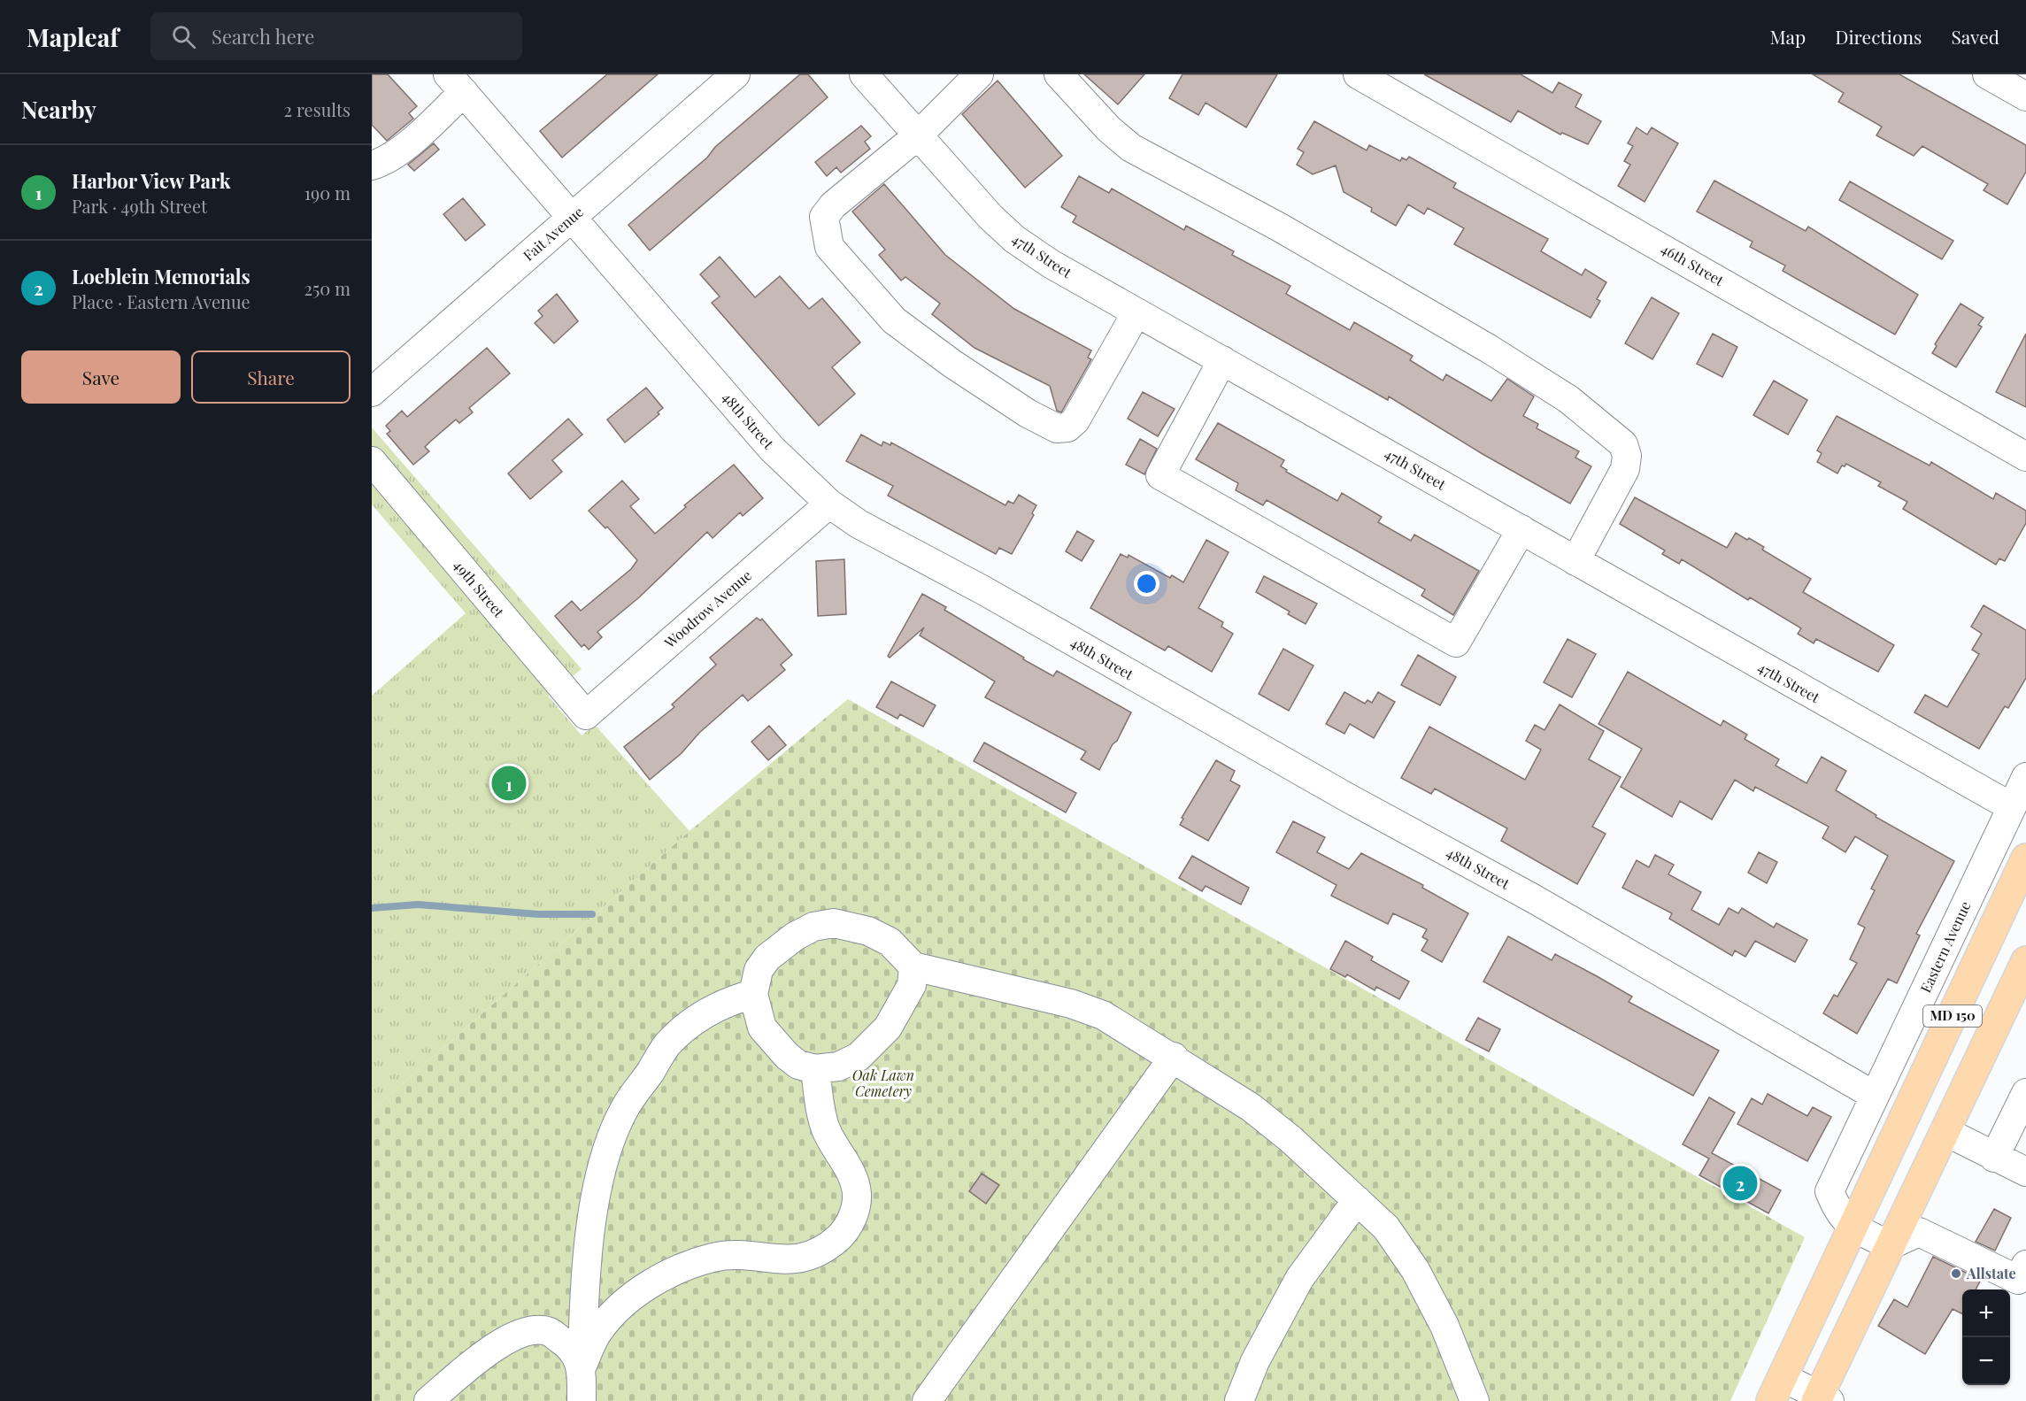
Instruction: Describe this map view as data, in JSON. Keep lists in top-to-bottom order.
{
  "streets": {
    "main road": ["MD 150"],
    "street": [
      "Fait Avenue",
      "47th Street",
      "46th Street",
      "48th Street",
      "49th Street",
      "Woodrow Avenue",
      "Eastern Avenue"
    ]
  },
  "crossings": [
    ["Fait Avenue", "48th Street"],
    ["47th Street", "Eastern Avenue"],
    ["48th Street", "Woodrow Avenue"],
    ["48th Street", "Eastern Avenue"],
    ["49th Street", "Woodrow Avenue"],
    ["Eastern Avenue", "MD 150"]
  ],
  "parks": ["Oak Lawn Cemetery"],
  "places": ["Allstate"],
  "page": {
    "header": "Mapleaf",
    "search": "Search here",
    "nav": ["Map", "Directions", "Saved"],
    "heading": ["Nearby", "2 results"],
    "list": [
      {
        "mark": "1",
        "name": "Harbor View Park",
        "note": "Park · 49th Street",
        "value": "190 m"
      },
      {
        "mark": "2",
        "name": "Loeblein Memorials",
        "note": "Place · Eastern Avenue",
        "value": "250 m"
      }
    ],
    "buttons": ["Save", "Share"],
    "pins": ["1", "2"],
    "map_buttons": ["+", "−"]
  }
}
